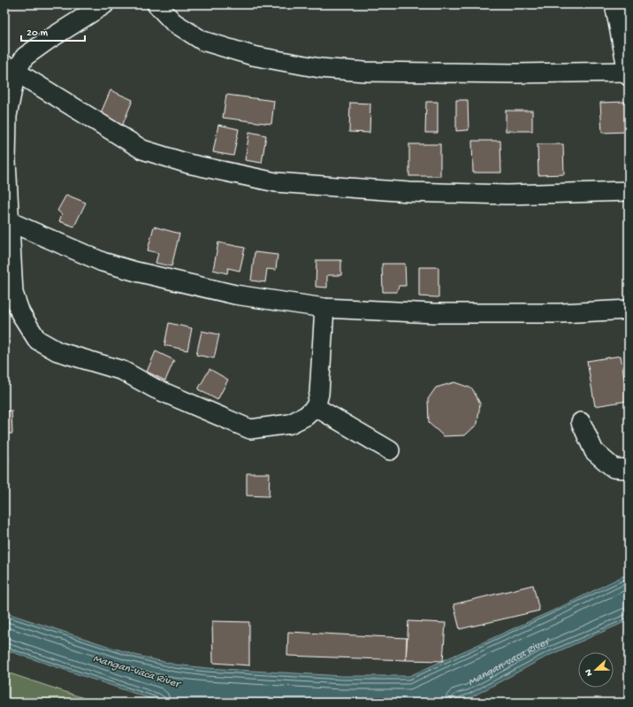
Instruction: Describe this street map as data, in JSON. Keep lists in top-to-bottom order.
{
  "water": ["Mangan-vaca River"],
  "scale_bar": "20 m",
  "north": "left"
}
